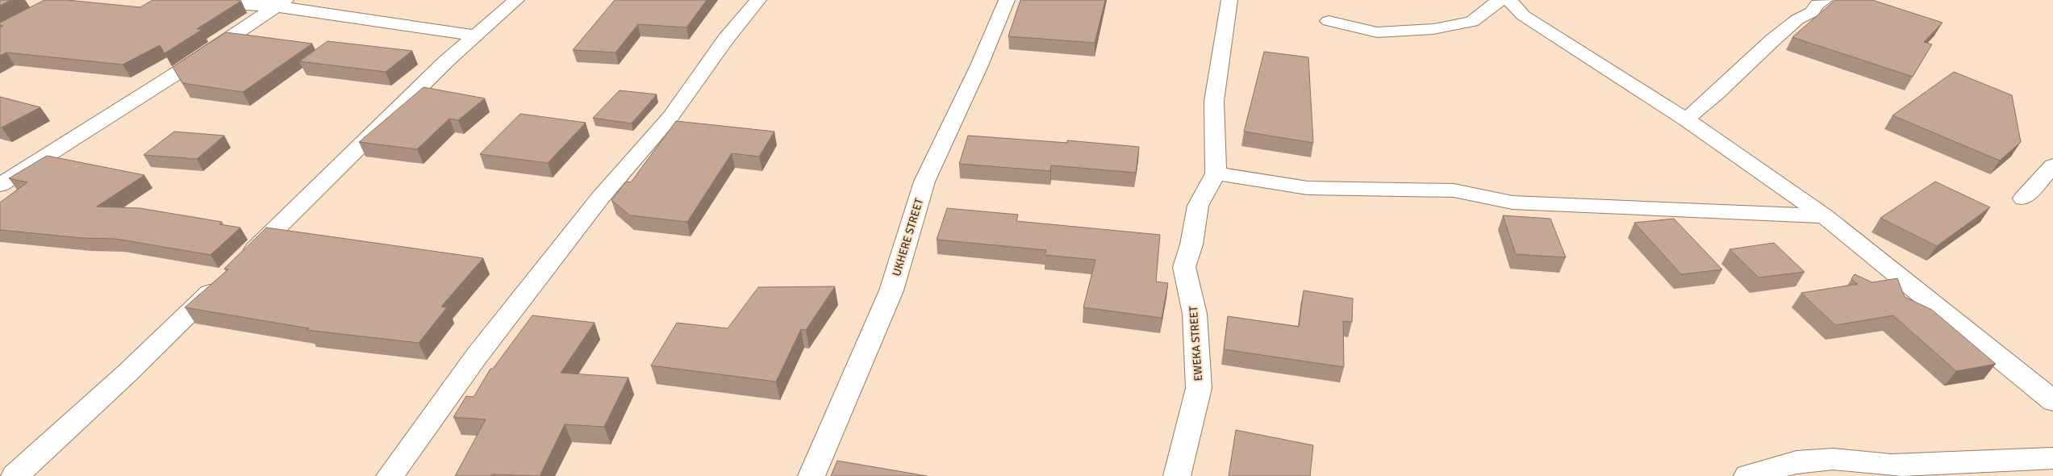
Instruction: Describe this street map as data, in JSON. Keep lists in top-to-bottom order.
{
  "streets": {
    "street": ["UKHERE STREET", "EWEKA STREET"]
  }
}
